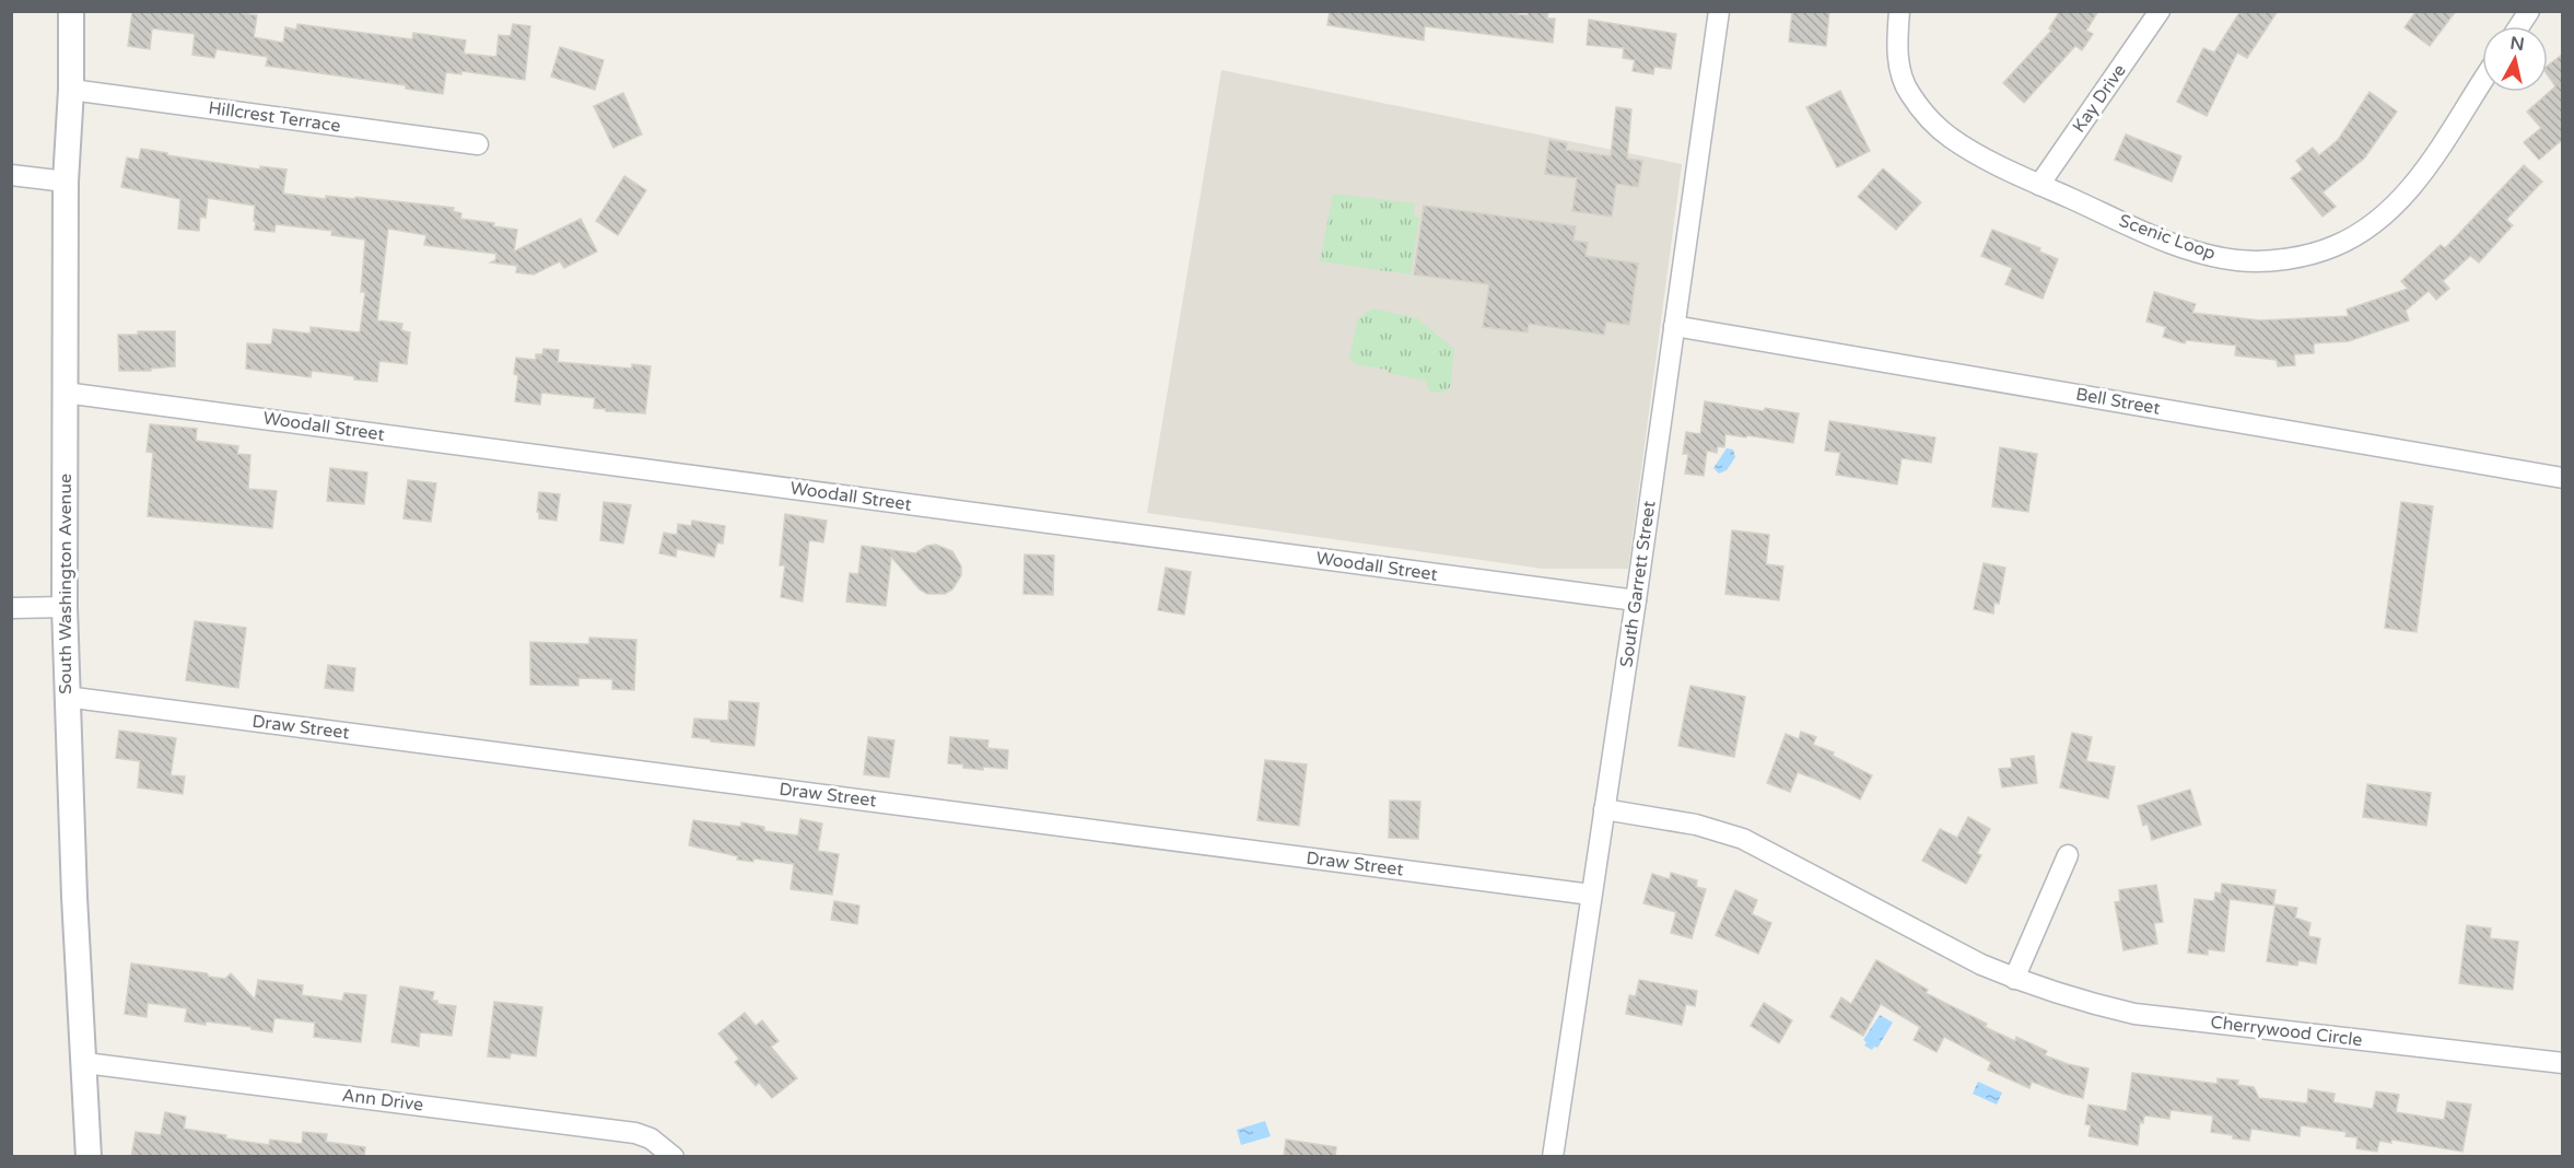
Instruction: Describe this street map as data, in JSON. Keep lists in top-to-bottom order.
{
  "streets": {
    "street": [
      "Kay Drive",
      "Hillcrest Terrace",
      "Scenic Loop",
      "Bell Street",
      "Woodall Street",
      "South Washington Avenue",
      "South Garrett Street",
      "Draw Street",
      "Cherrywood Circle",
      "Ann Drive"
    ]
  },
  "crossings": [
    ["Kay Drive", "Scenic Loop"],
    ["Hillcrest Terrace", "South Washington Avenue"],
    ["Bell Street", "South Garrett Street"],
    ["Woodall Street", "South Washington Avenue"],
    ["Woodall Street", "South Garrett Street"],
    ["South Washington Avenue", "Draw Street"],
    ["South Washington Avenue", "Ann Drive"],
    ["South Garrett Street", "Draw Street"],
    ["South Garrett Street", "Cherrywood Circle"]
  ],
  "north": "top"
}
